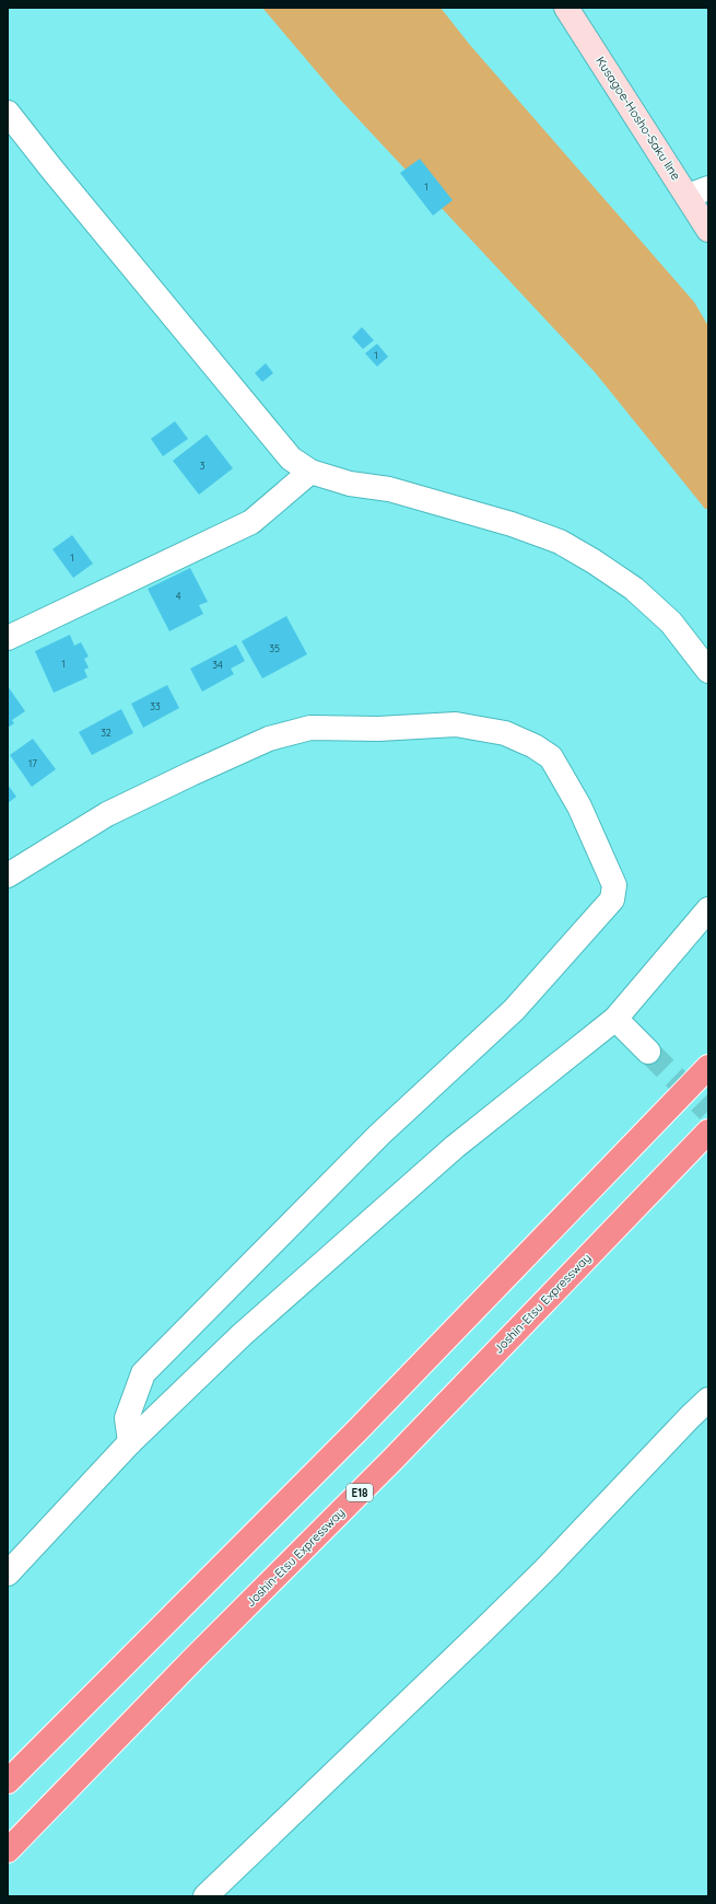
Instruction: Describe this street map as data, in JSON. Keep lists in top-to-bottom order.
{
  "streets": {
    "highway": ["Joshin-Etsu Expressway", "E18"],
    "main road": ["Kusagoe-Hosho-Saku line"]
  },
  "house_numbers": [
    "1",
    "1",
    "3",
    "1",
    "4",
    "35",
    "1",
    "34",
    "33",
    "32",
    "17"
  ]
}
